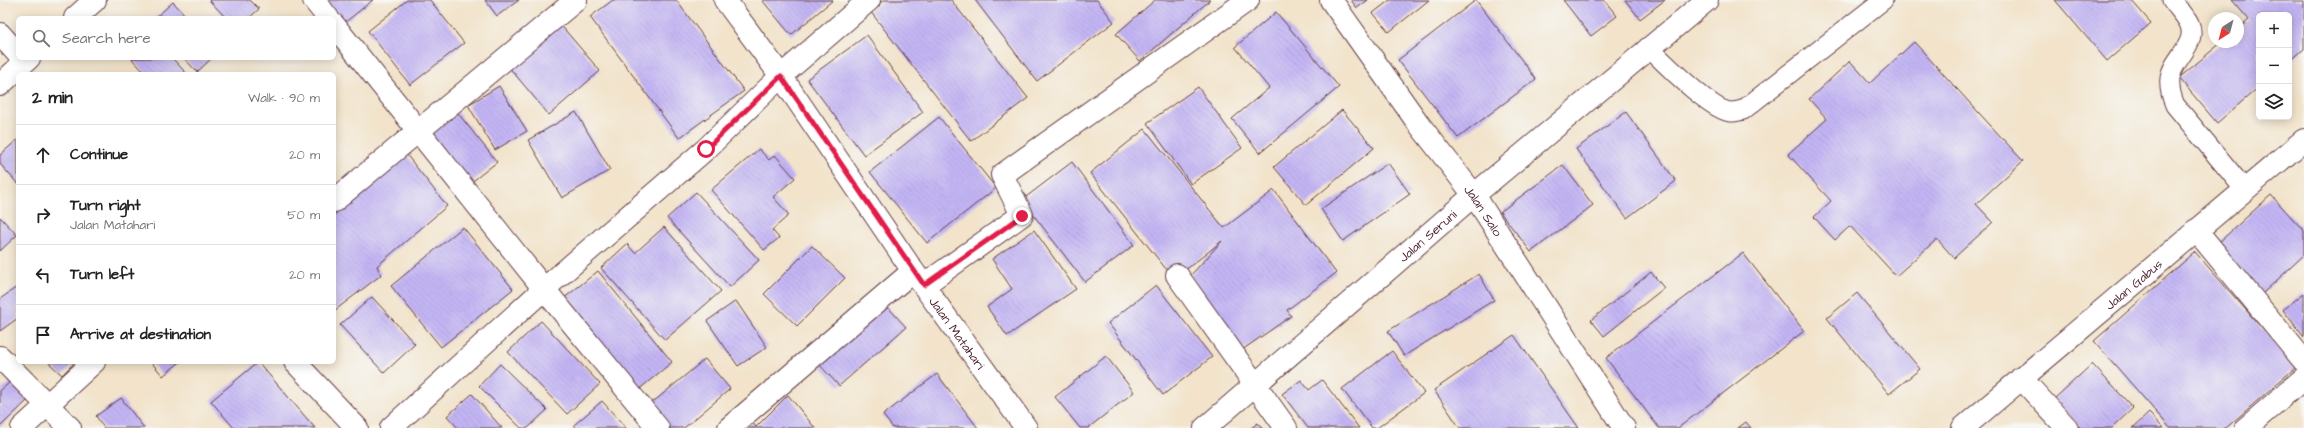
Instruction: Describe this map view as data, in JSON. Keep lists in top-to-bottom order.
{
  "streets": {
    "street": [
      "Jalan Salo",
      "Jalan Seruni",
      "Jalan Gabus",
      "Jalan Matahari"
    ]
  },
  "crossings": [
    ["Jalan Salo", "Jalan Seruni"]
  ],
  "north": "bottom left",
  "page": {
    "map_buttons": ["+", "−"],
    "search": "Search here",
    "heading": ["2 min", "Walk · 90 m"],
    "list": [
      ["Continue", "20 m"],
      ["Turn right", "Jalan Matahari", "50 m"],
      ["Turn left", "20 m"],
      "Arrive at destination"
    ]
  }
}
